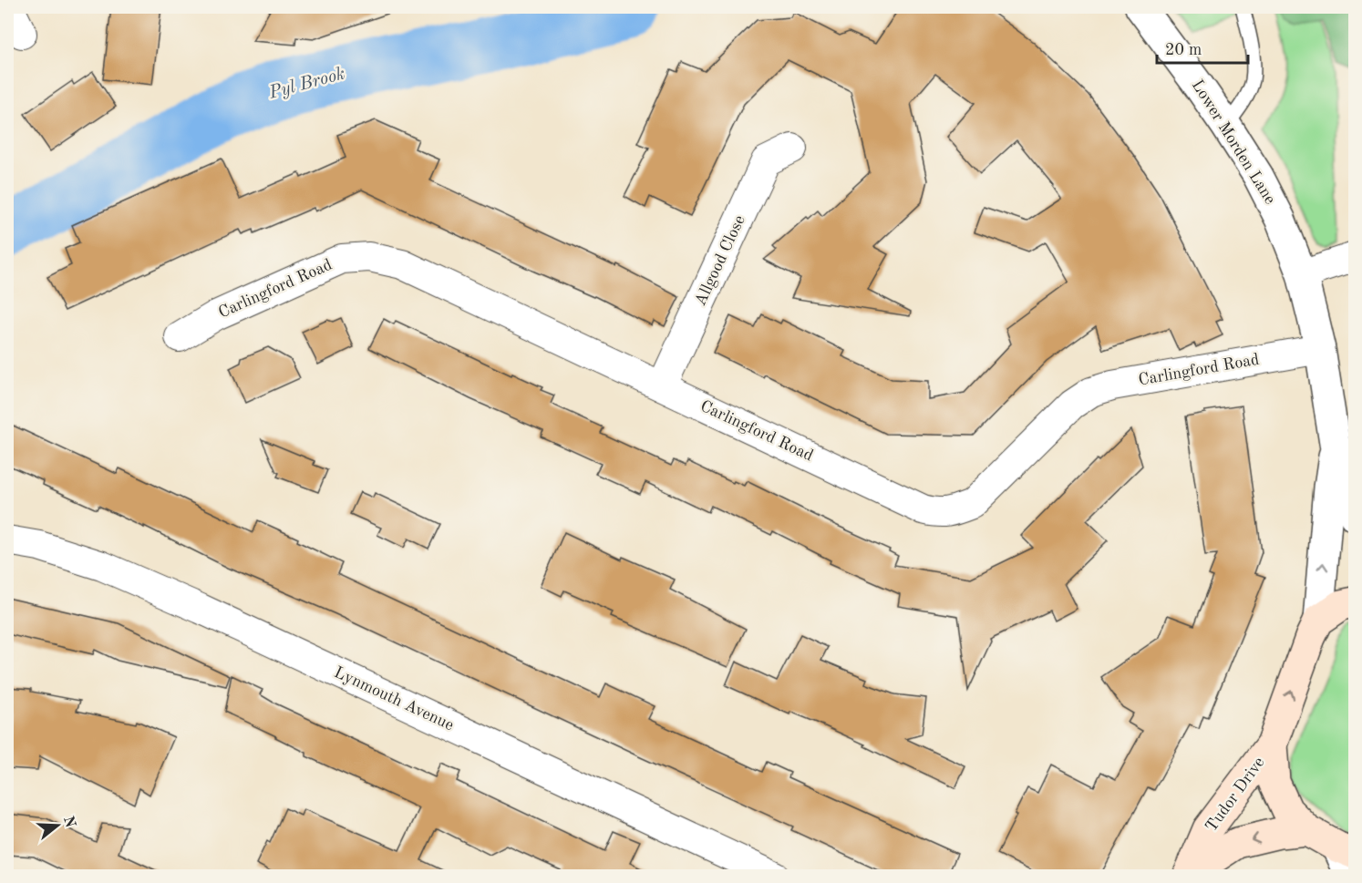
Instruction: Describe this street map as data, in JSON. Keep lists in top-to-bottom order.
{
  "streets": {
    "main road": ["Tudor Drive"],
    "street": [
      "Lower Morden Lane",
      "Allgood Close",
      "Carlingford Road",
      "Lynmouth Avenue"
    ]
  },
  "crossings": [
    ["Lower Morden Lane", "Carlingford Road"],
    ["Allgood Close", "Carlingford Road"]
  ],
  "one_way": ["Tudor Drive"],
  "water": ["Pyl Brook"],
  "scale_bar": "20 m",
  "north": "right"
}
